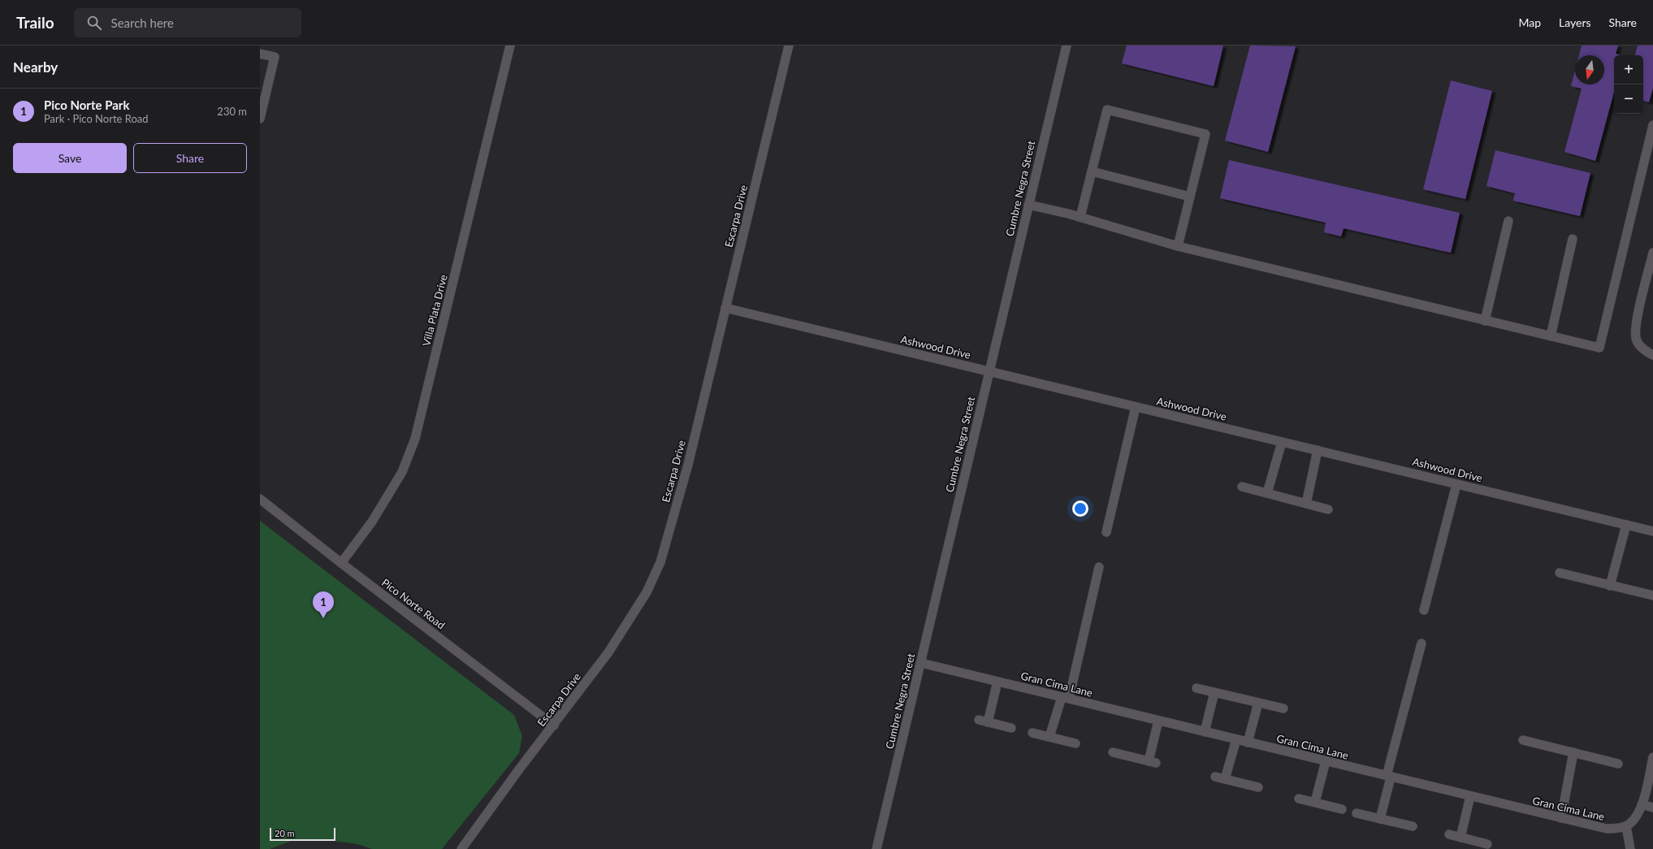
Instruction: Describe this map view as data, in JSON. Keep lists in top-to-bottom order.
{
  "streets": {
    "street": [
      "Cumbre Negra Street",
      "Escarpa Drive",
      "Villa Plata Drive",
      "Ashwood Drive",
      "Pico Norte Road",
      "Gran Cima Lane"
    ]
  },
  "crossings": [
    ["Cumbre Negra Street", "Ashwood Drive"],
    ["Cumbre Negra Street", "Gran Cima Lane"],
    ["Escarpa Drive", "Ashwood Drive"],
    ["Escarpa Drive", "Pico Norte Road"],
    ["Villa Plata Drive", "Pico Norte Road"]
  ],
  "scale_bar": "20 m",
  "north": "bottom",
  "page": {
    "header": "Trailo",
    "search": "Search here",
    "nav": ["Map", "Layers", "Share"],
    "heading": "Nearby",
    "map_buttons": ["+", "−"],
    "list": [
      {
        "mark": "1",
        "name": "Pico Norte Park",
        "note": "Park · Pico Norte Road",
        "value": "230 m"
      }
    ],
    "buttons": ["Save", "Share"],
    "pins": "1",
    "scale": "20 m"
  }
}
